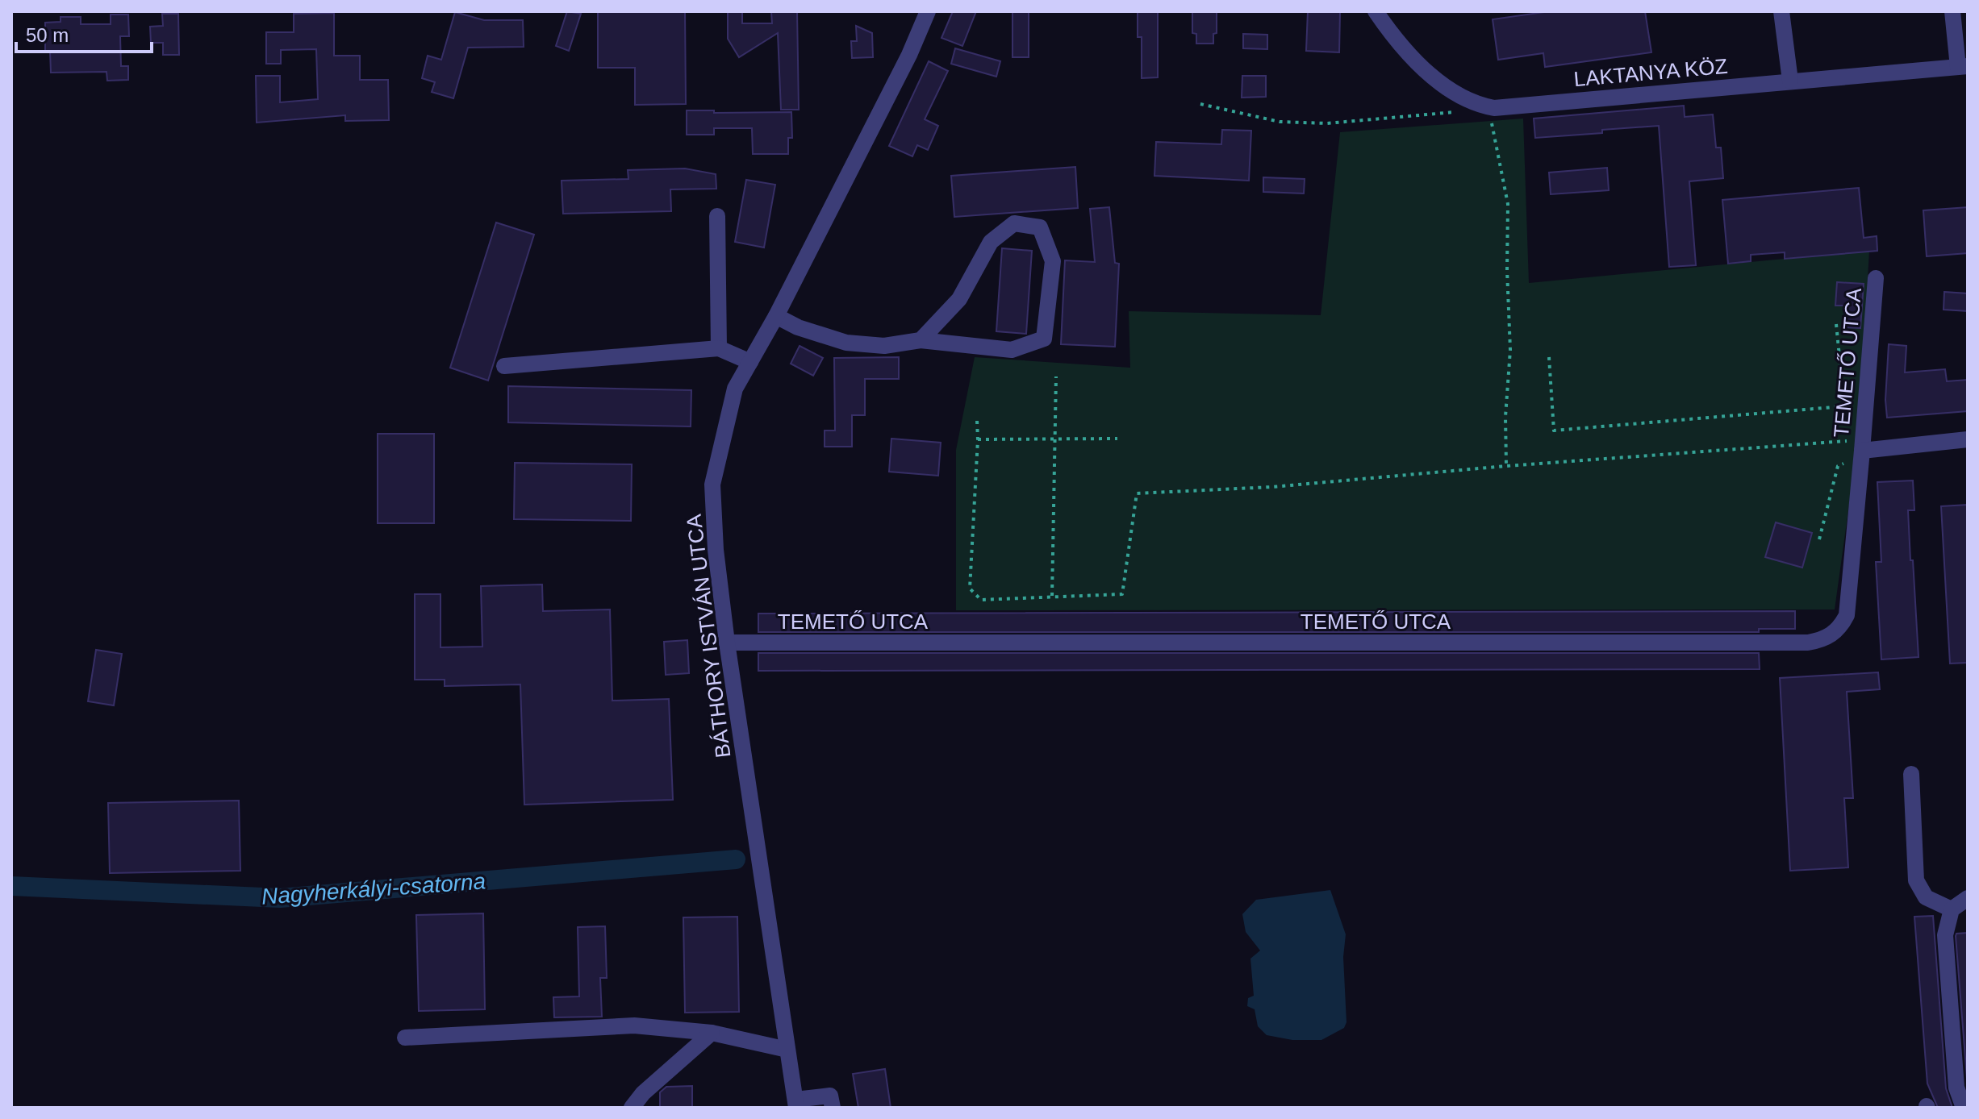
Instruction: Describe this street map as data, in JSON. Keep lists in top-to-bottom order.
{
  "streets": {
    "street": ["LAKTANYA KÖZ", "TEMETŐ UTCA", "BÁTHORY ISTVÁN UTCA"]
  },
  "crossings": [
    ["TEMETŐ UTCA", "BÁTHORY ISTVÁN UTCA"]
  ],
  "water": ["Nagyherkályi-csatorna"],
  "scale_bar": "50 m"
}
